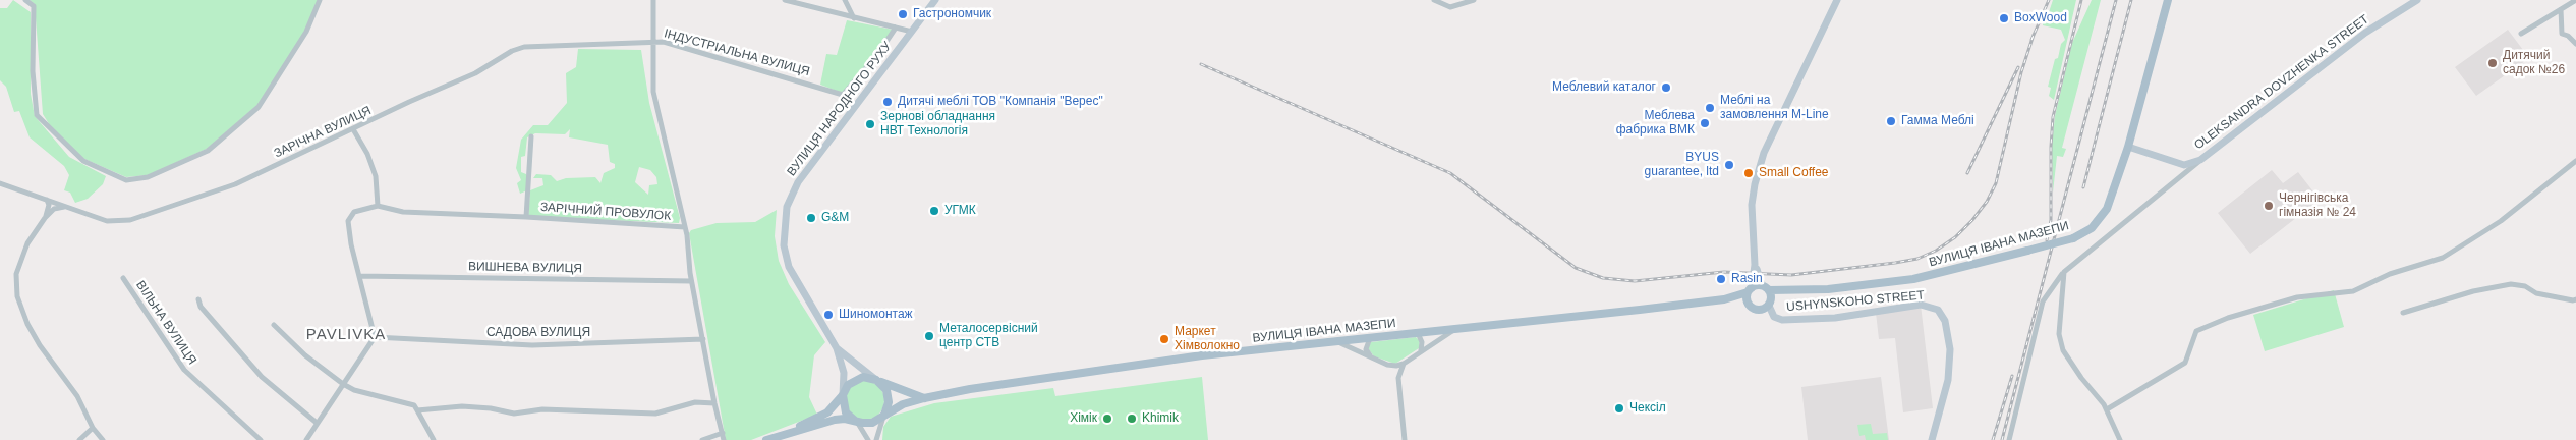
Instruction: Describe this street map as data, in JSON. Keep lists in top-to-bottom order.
{
  "streets": {
    "main road": [
      "OLEKSANDRA DOVZHENKA STREET",
      "ВУЛИЦЯ НАРОДНОГО РУХУ",
      "ВУЛИЦЯ ІВАНА МАЗЕПИ",
      "USHYNSKOHO STREET"
    ],
    "street": [
      "ІНДУСТРІАЛЬНА ВУЛИЦЯ",
      "ЗАРІЧНА ВУЛИЦЯ",
      "ЗАРІЧНИЙ ПРОВУЛОК",
      "ВИШНЕВА ВУЛИЦЯ",
      "ВІЛЬНА ВУЛИЦЯ",
      "САДОВА ВУЛИЦЯ"
    ]
  },
  "crossings": [
    ["ІНДУСТРІАЛЬНА ВУЛИЦЯ", "ЗАРІЧНА ВУЛИЦЯ"],
    ["OLEKSANDRA DOVZHENKA STREET", "ВУЛИЦЯ ІВАНА МАЗЕПИ"],
    ["ВУЛИЦЯ НАРОДНОГО РУХУ", "ВУЛИЦЯ ІВАНА МАЗЕПИ"],
    ["ЗАРІЧНИЙ ПРОВУЛОК", "ВИШНЕВА ВУЛИЦЯ"],
    ["ЗАРІЧНИЙ ПРОВУЛОК", "САДОВА ВУЛИЦЯ"],
    ["ВУЛИЦЯ ІВАНА МАЗЕПИ", "USHYNSKOHO STREET"]
  ],
  "districts": ["PAVLIVKA"],
  "places": [
    "Гастрономчик",
    "BoxWood",
    "Дитячий садок №26",
    "Меблевий каталог",
    "Дитячі меблі ТОВ \"Компанія \"Верес\"",
    "Меблі на замовлення M-Line",
    "Гамма Меблі",
    "Меблева фабрика ВМК",
    "Зернові обладнання НВТ Технологія",
    "BYUS guarantee, ltd",
    "Small Coffee",
    "Чернігівська гімназія № 24",
    "УГМК",
    "G&M",
    "Rasin",
    "Шиномонтаж",
    "Металосервісний центр СТВ",
    "Маркет Хімволокно",
    "Чексіл",
    "Хімік",
    "Khimik"
  ]
}
